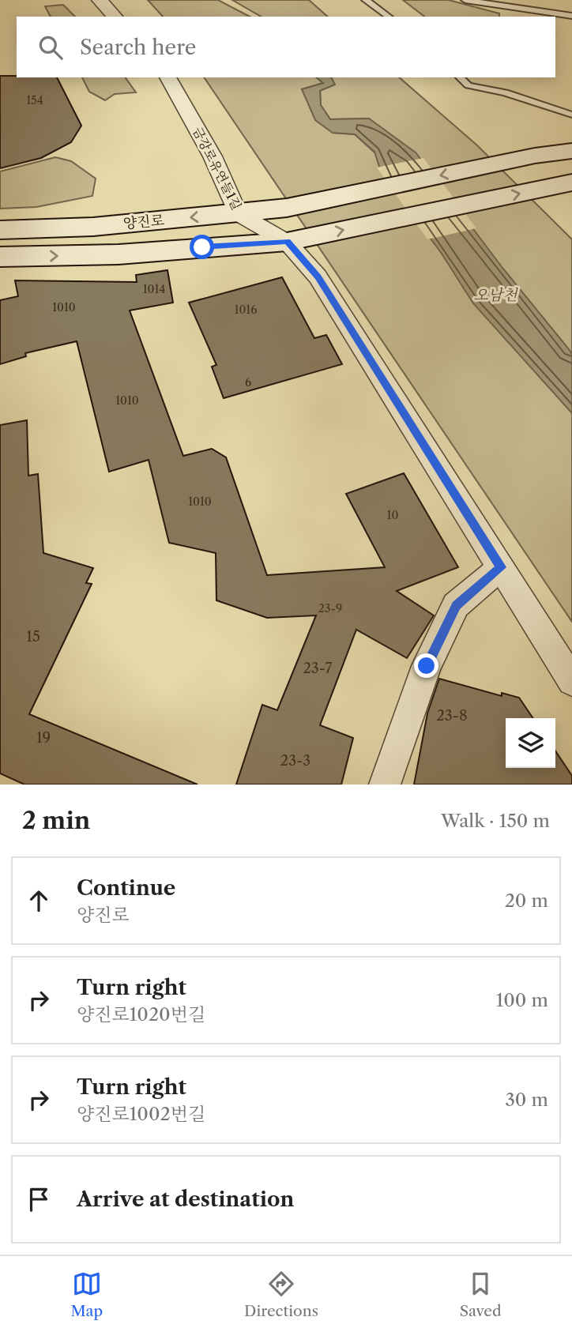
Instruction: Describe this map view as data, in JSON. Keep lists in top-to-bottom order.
{
  "streets": {
    "main road": ["양진로"],
    "street": ["금강로유연들1길"]
  },
  "crossings": [
    ["금강로유연들1길", "양진로"]
  ],
  "water": ["오남천"],
  "house_numbers": [
    "154",
    "1014",
    "1010",
    "1016",
    "6",
    "1010",
    "1010",
    "10",
    "23-9",
    "15",
    "23-7",
    "23-8",
    "19",
    "23-3"
  ],
  "page": {
    "search": "Search here",
    "heading": ["2 min", "Walk · 150 m"],
    "list": [
      ["Continue", "양진로", "20 m"],
      ["Turn right", "양진로1020번길", "100 m"],
      ["Turn right", "양진로1002번길", "30 m"],
      "Arrive at destination"
    ],
    "nav": ["Map", "Directions", "Saved"]
  }
}
